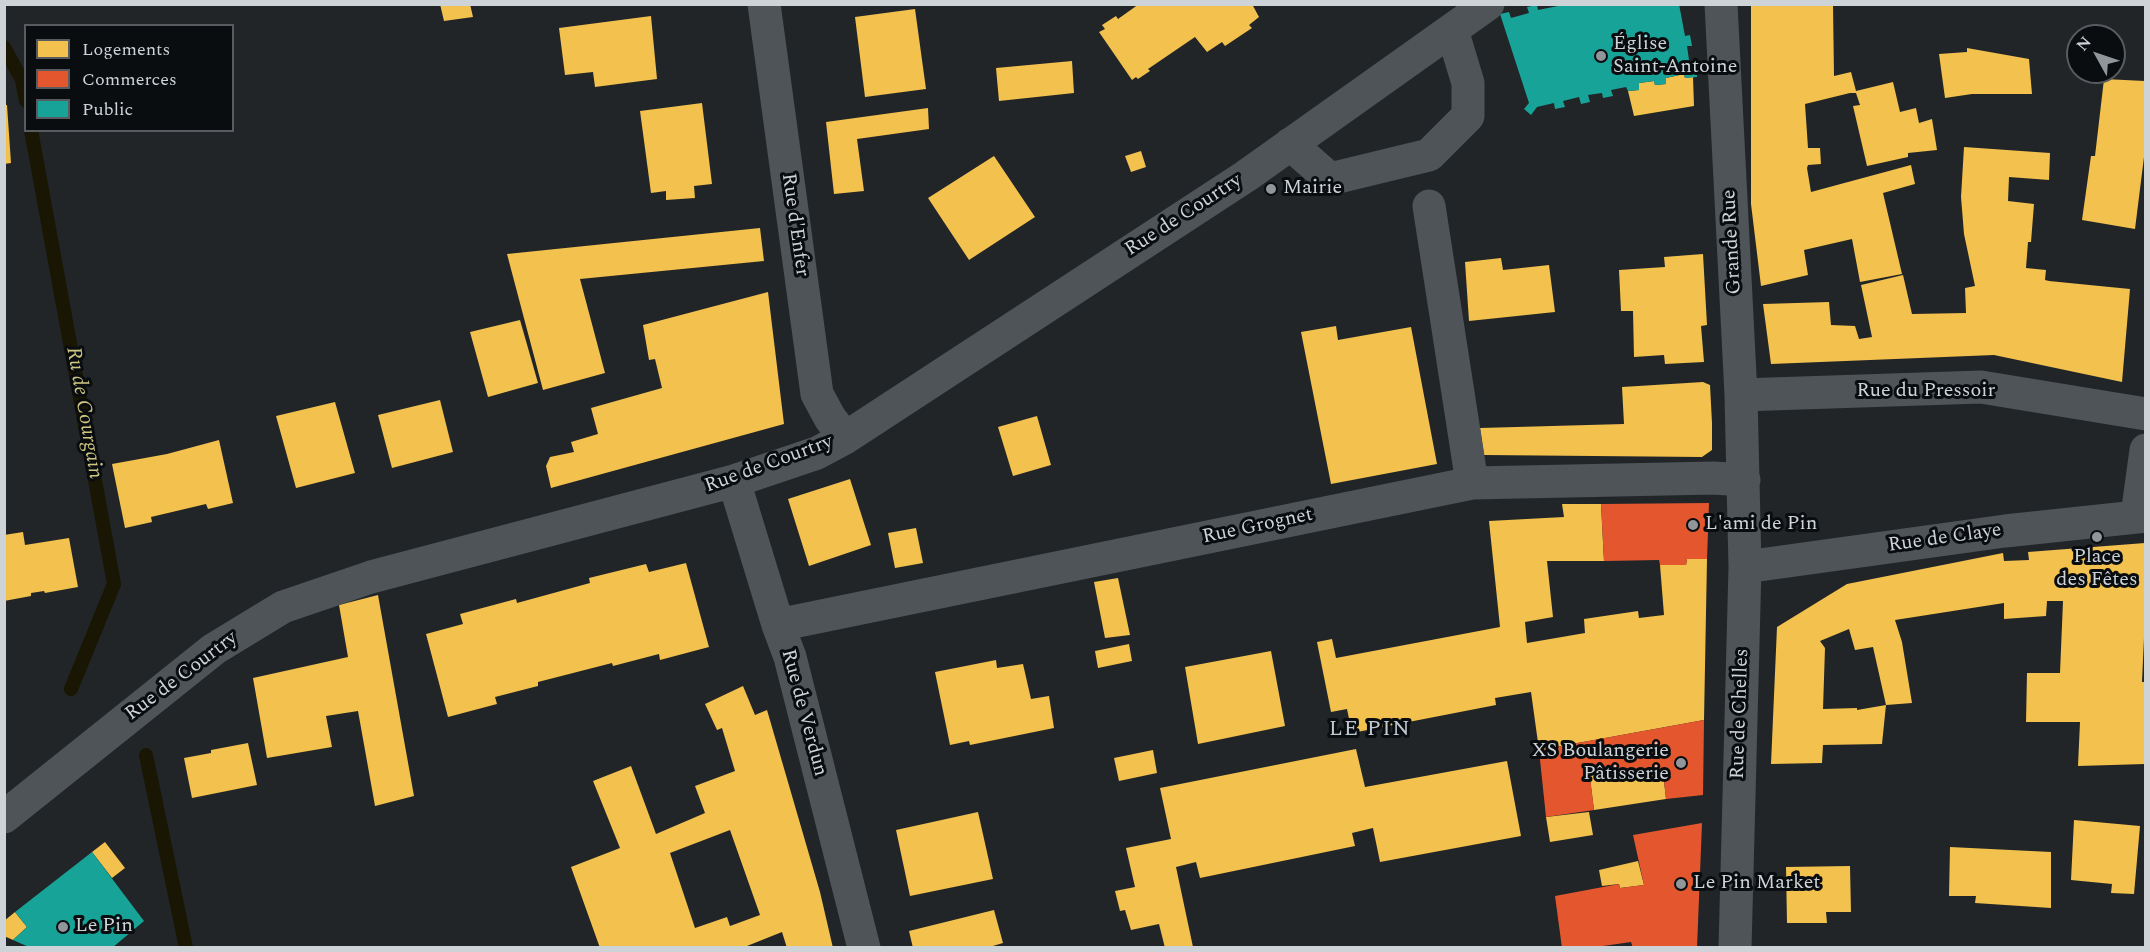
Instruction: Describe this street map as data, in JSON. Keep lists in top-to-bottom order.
{
  "streets": {
    "street": [
      "Rue de Courtry",
      "Rue d'Enfer",
      "Grande Rue",
      "Rue du Pressoir",
      "Rue Grognet",
      "Rue de Claye",
      "Rue de Verdun",
      "Rue de Chelles"
    ]
  },
  "crossings": [
    ["Rue de Courtry", "Rue d'Enfer"],
    ["Rue de Courtry", "Rue de Verdun"],
    ["Grande Rue", "Rue du Pressoir"],
    ["Grande Rue", "Rue Grognet"],
    ["Grande Rue", "Rue de Chelles"],
    ["Rue Grognet", "Rue de Verdun"],
    ["Rue Grognet", "Rue de Chelles"],
    ["Rue de Claye", "Rue de Chelles"]
  ],
  "districts": ["LE PIN"],
  "water": ["Ru de Courgain"],
  "places": [
    "Église Saint-Antoine",
    "Mairie",
    "L'ami de Pin",
    "Place des Fêtes",
    "XS Boulangerie Pâtisserie",
    "Le Pin Market",
    "Le Pin"
  ],
  "legend": ["Logements", "Commerces", "Public"],
  "north": "top left"
}
